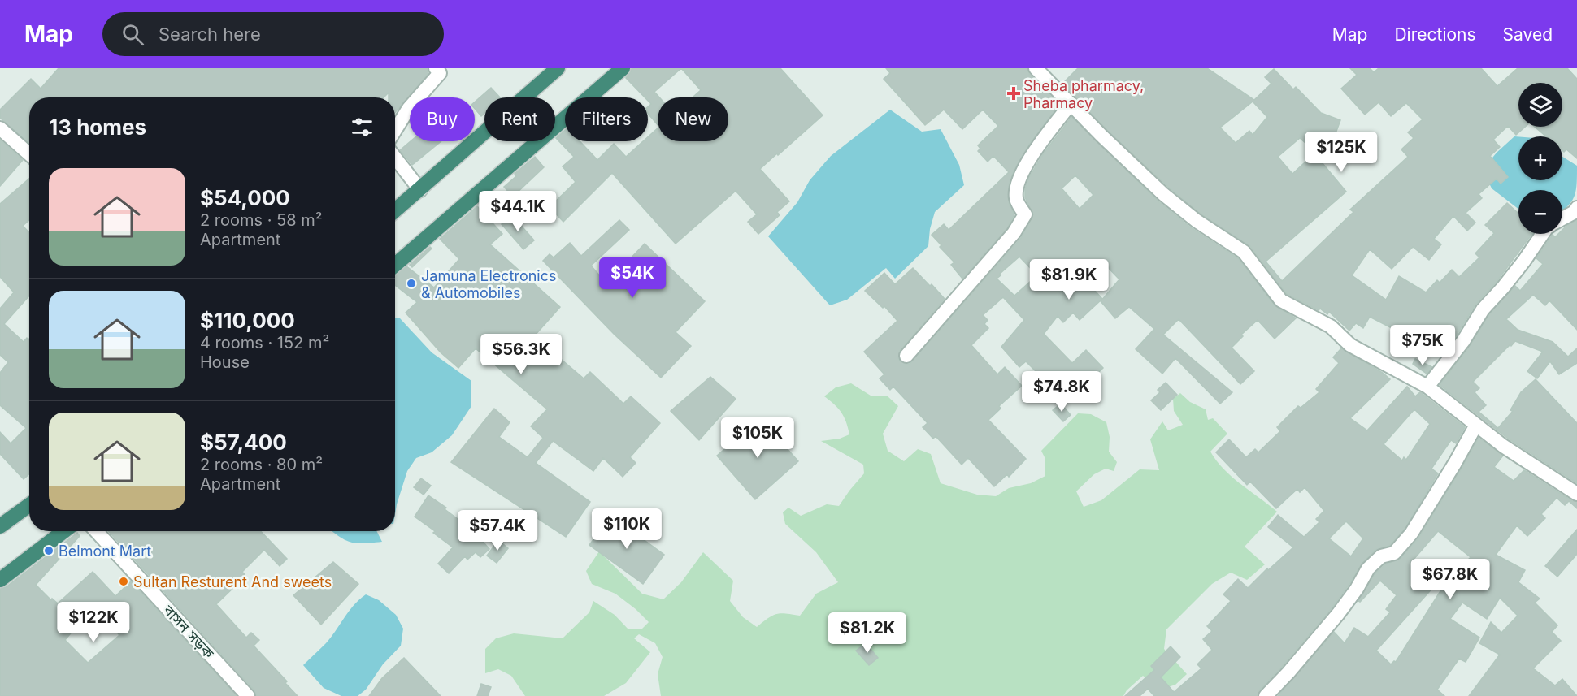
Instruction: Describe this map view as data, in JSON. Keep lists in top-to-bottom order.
{
  "streets": {
    "street": ["বাসন সড়ক"]
  },
  "places": {
    "health": ["Sheba pharmacy, Pharmacy"],
    "other": ["Jamuna Electronics & Automobiles", "Belmont Mart", "Sultan Resturent And sweets"]
  },
  "page": {
    "header": "Map",
    "search": "Search here",
    "nav": ["Map", "Directions", "Saved"],
    "map_buttons": ["+", "−"],
    "chip": [
      "Buy",
      "Rent",
      "Filters",
      "New"
    ],
    "heading": "13 homes",
    "price": [
      "$125K",
      "$44.1K",
      "$54K",
      "$81.9K",
      "$75K",
      "$56.3K",
      "$74.8K",
      "$105K",
      "$110K",
      "$57.4K",
      "$67.8K",
      "$122K",
      "$81.2K"
    ],
    "list": [
      {
        "name": "$54,000",
        "note": "2 rooms · 58 m² · Apartment"
      },
      {
        "name": "$110,000",
        "note": "4 rooms · 152 m² · House"
      },
      {
        "name": "$57,400",
        "note": "2 rooms · 80 m² · Apartment"
      }
    ]
  }
}
